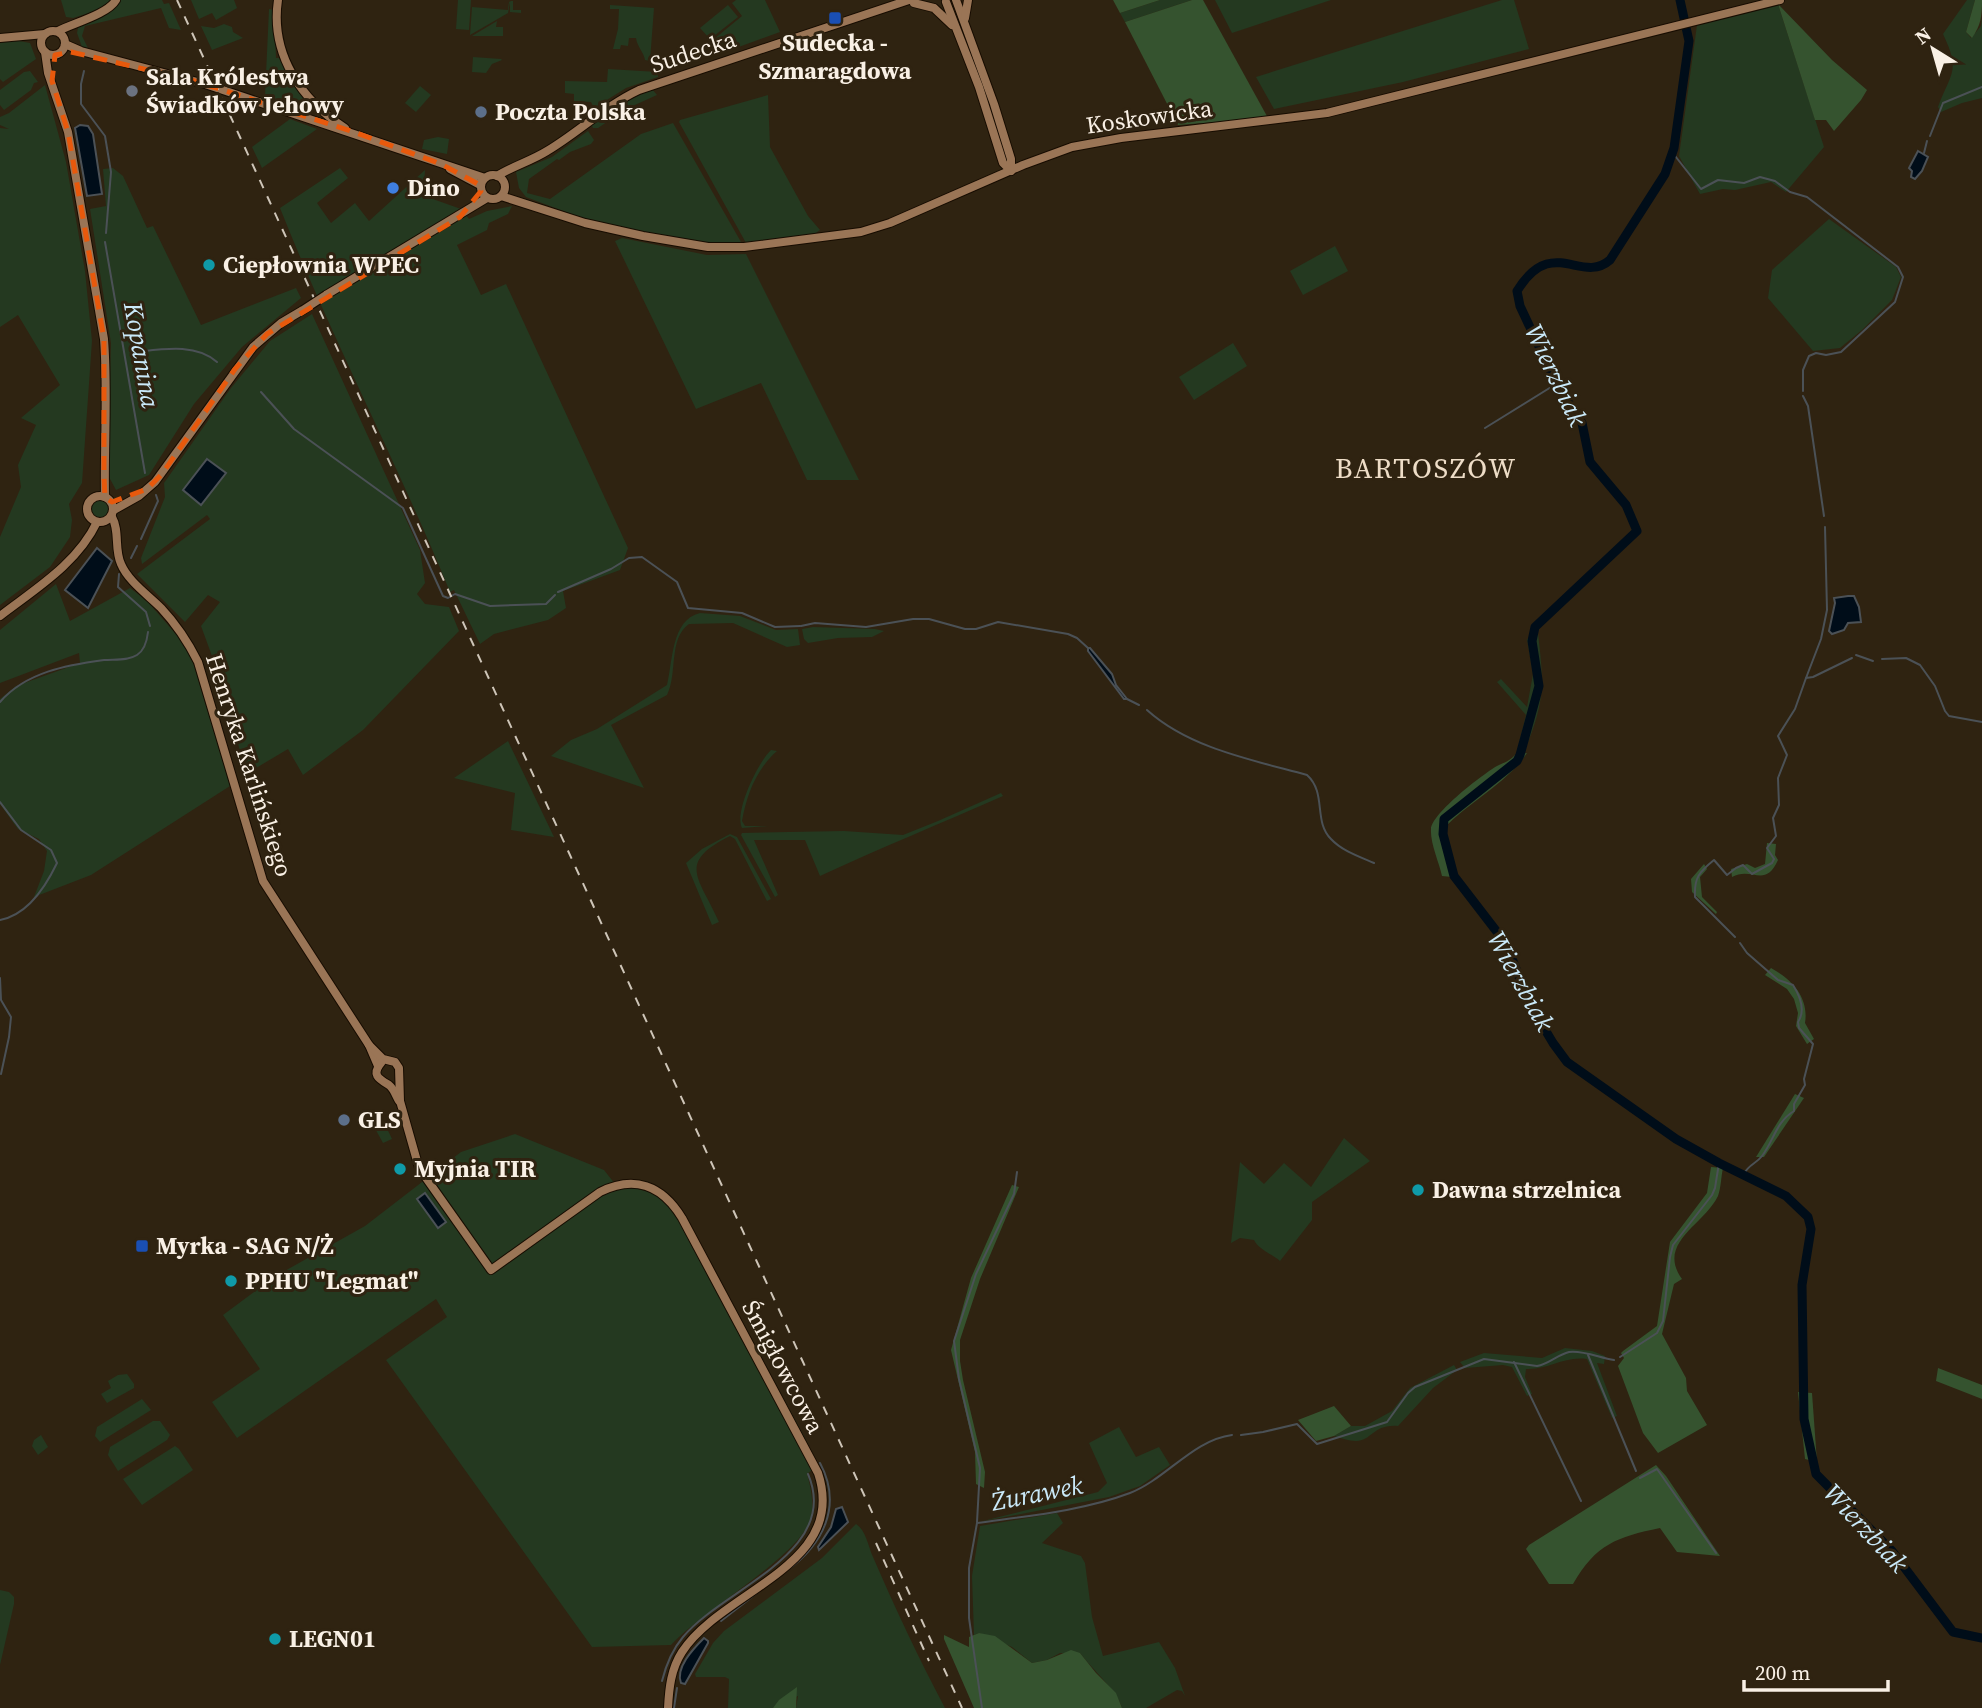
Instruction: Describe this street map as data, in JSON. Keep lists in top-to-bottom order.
{
  "streets": {
    "street": [
      "Sudecka",
      "Koskowicka",
      "Henryka Karlińskiego",
      "Śmigłowcowa"
    ]
  },
  "crossings": [
    ["Sudecka", "Koskowicka"]
  ],
  "districts": ["BARTOSZÓW"],
  "water": ["Kopanina", "Wierzbiak", "Żurawek"],
  "places": {
    "transit": ["Sudecka - Szmaragdowa", "Myrka - SAG N/Ż"],
    "other": [
      "Sala Królestwa Świadków Jehowy",
      "Poczta Polska",
      "Dino",
      "Ciepłownia WPEC",
      "GLS",
      "Myjnia TIR",
      "Dawna strzelnica",
      "PPHU \"Legmat\"",
      "LEGN01"
    ]
  },
  "scale_bar": "200 m",
  "north": "top left"
}
